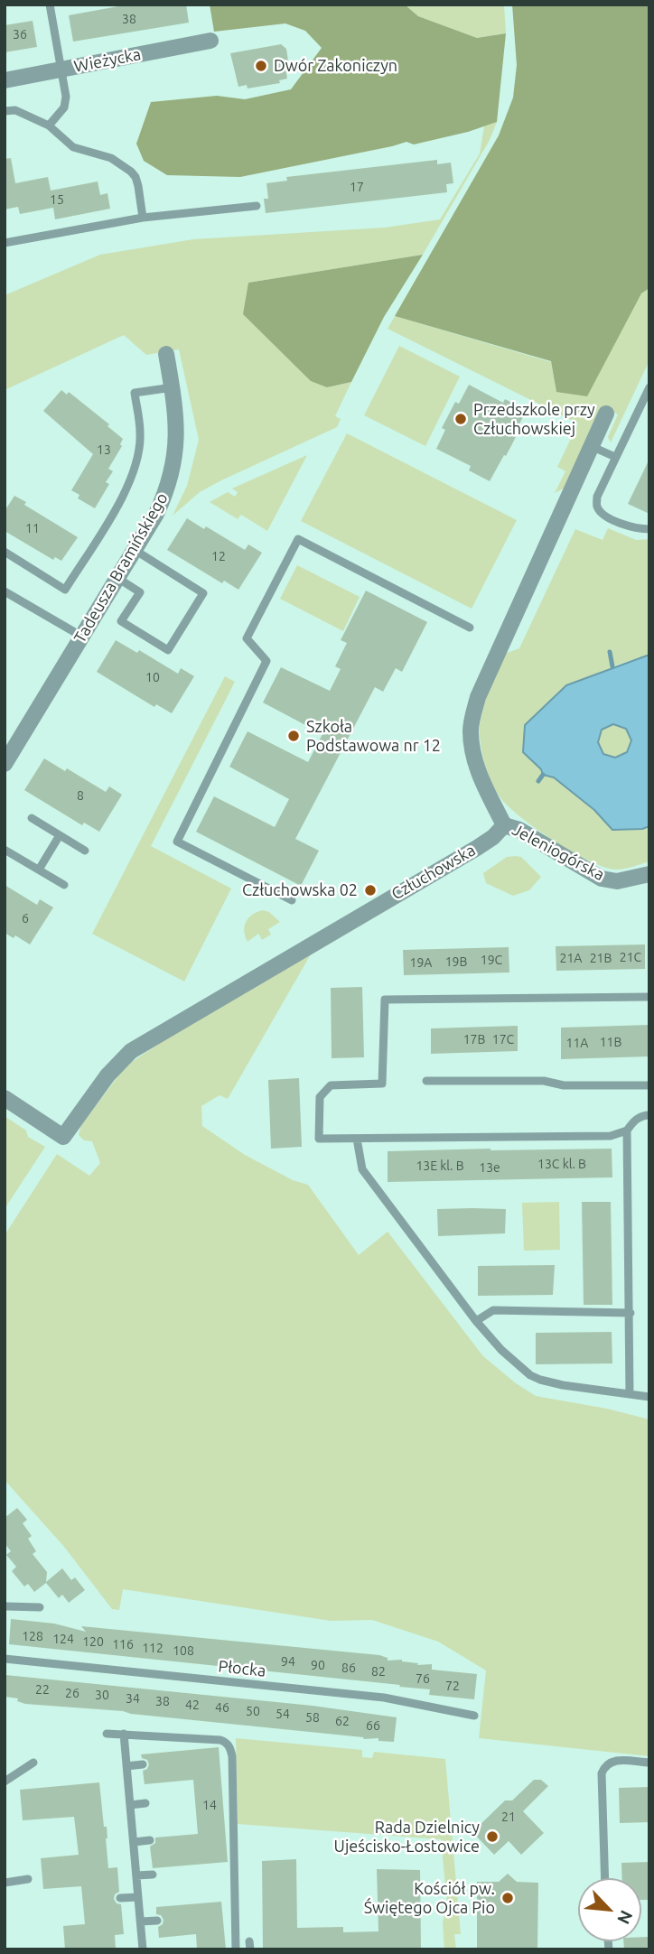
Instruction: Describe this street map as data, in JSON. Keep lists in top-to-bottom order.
{
  "streets": {
    "street": [
      "Wieżycka",
      "Tadeusza Bramińskiego",
      "Jeleniogórska",
      "Człuchowska"
    ],
    "lane": ["Płocka"]
  },
  "crossings": [
    ["Jeleniogórska", "Człuchowska"]
  ],
  "places": [
    "Dwór Zakoniczyn",
    "Przedszkole przy Człuchowskiej",
    "Szkoła Podstawowa nr 12",
    "Człuchowska 02",
    "Rada Dzielnicy Ujeścisko-Łostowice",
    "Kościół pw. Świętego Ojca Pio"
  ],
  "house_numbers": [
    "38",
    "36",
    "17",
    "15",
    "13",
    "11",
    "12",
    "10",
    "8",
    "6",
    "21C",
    "21A",
    "21B",
    "19C",
    "19B",
    "19A",
    "17B",
    "17C",
    "11B",
    "11A",
    "13C kl. B",
    "13E kl. B",
    "13e",
    "128",
    "124",
    "120",
    "116",
    "112",
    "108",
    "94",
    "90",
    "86",
    "82",
    "76",
    "72",
    "22",
    "26",
    "30",
    "34",
    "38",
    "42",
    "46",
    "50",
    "54",
    "58",
    "62",
    "66",
    "14",
    "21"
  ],
  "north": "bottom right"
}
